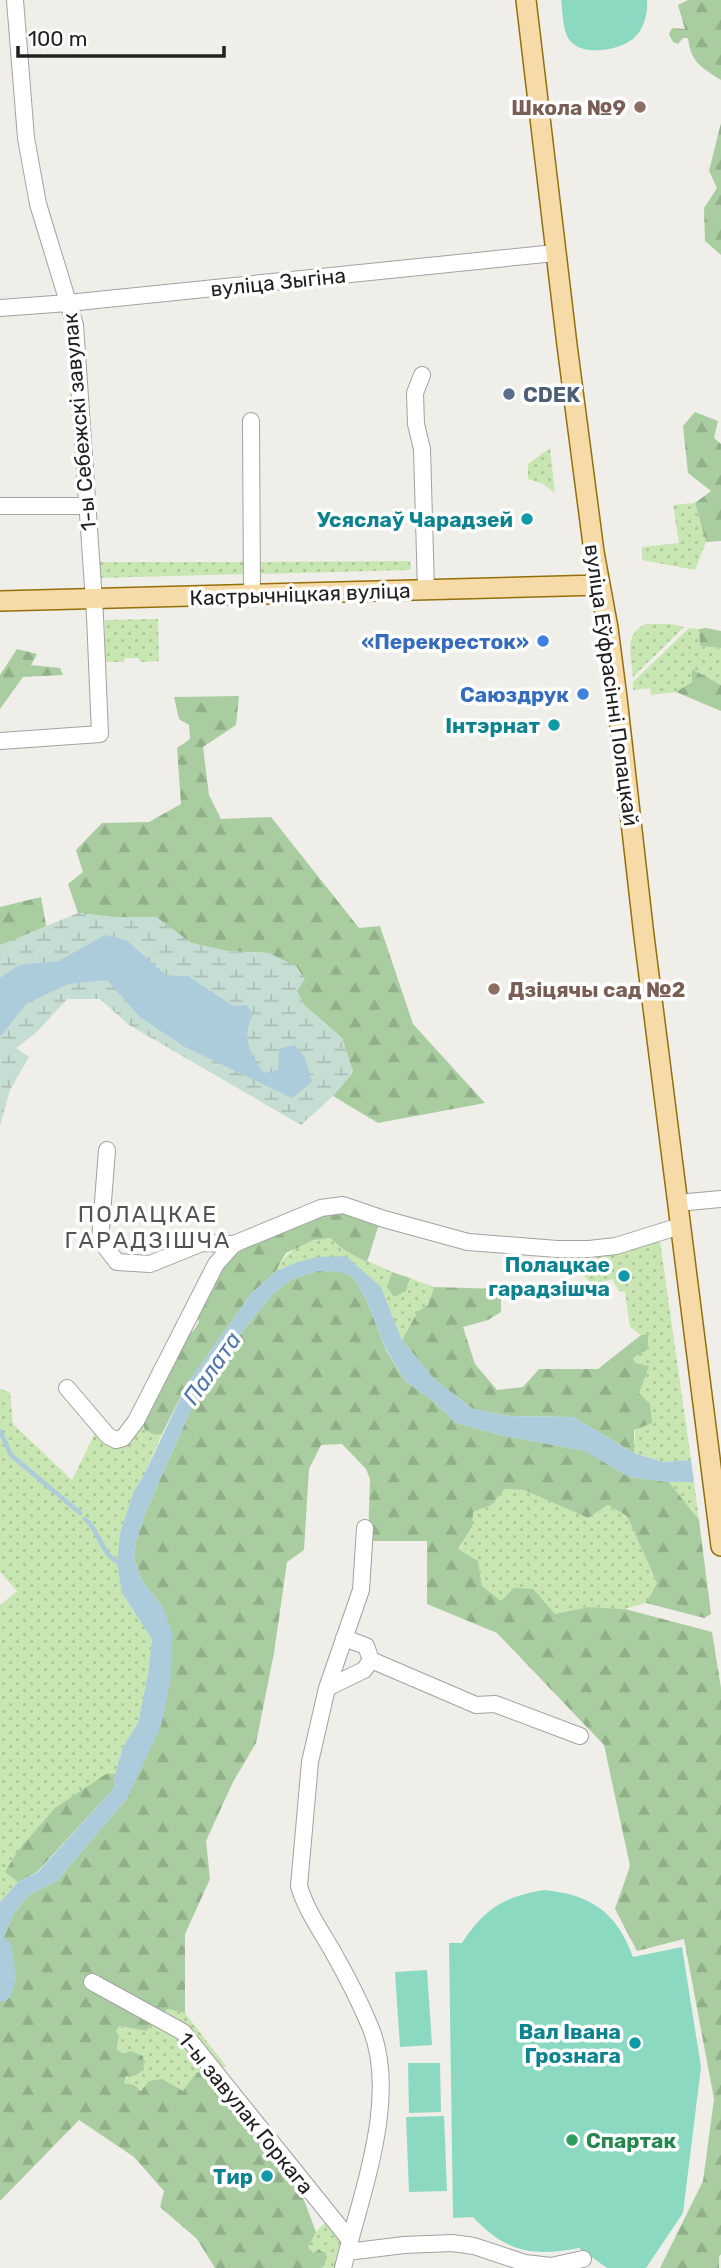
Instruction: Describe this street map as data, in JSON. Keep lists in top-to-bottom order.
{
  "streets": {
    "main road": ["Кастрычніцкая вуліца", "вуліца Еўфрасінні Полацкай"],
    "street": ["вуліца Зыгіна", "1-ы Себежскі завулак", "1-ы завулак Горкага"]
  },
  "crossings": [
    ["вуліца Зыгіна", "1-ы Себежскі завулак"],
    ["вуліца Зыгіна", "вуліца Еўфрасінні Полацкай"],
    ["1-ы Себежскі завулак", "Кастрычніцкая вуліца"],
    ["Кастрычніцкая вуліца", "вуліца Еўфрасінні Полацкай"]
  ],
  "districts": ["ПОЛАЦКАЕ ГАРАДЗІШЧА"],
  "water": ["Палата"],
  "places": [
    "Школа №9",
    "CDEK",
    "Усяслаў Чарадзей",
    "«Перекресток»",
    "Саюздрук",
    "Інтэрнат",
    "Дзіцячы сад №2",
    "Полацкае гарадзішча",
    "Вал Івана Грознага",
    "Спартак",
    "Тир"
  ],
  "scale_bar": "100 m"
}
